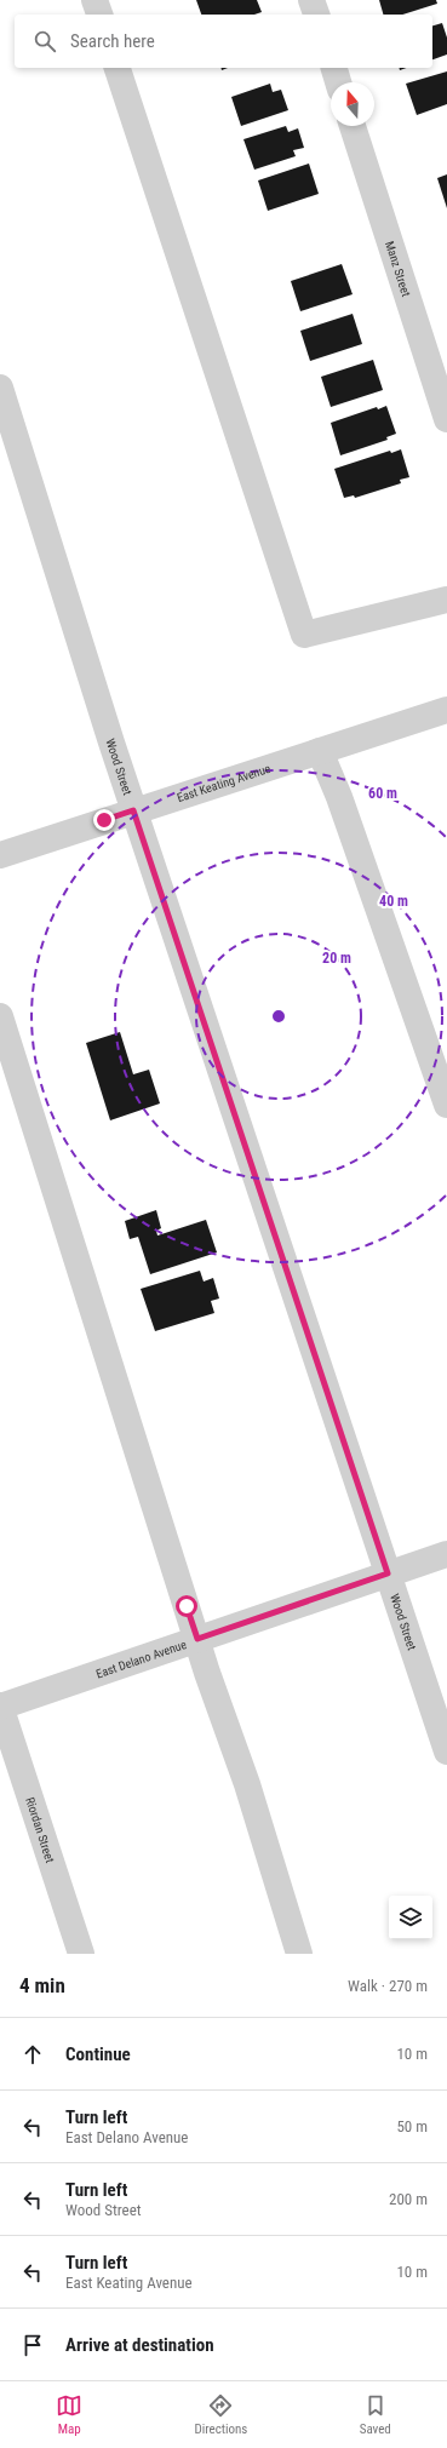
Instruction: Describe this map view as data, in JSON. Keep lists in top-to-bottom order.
{
  "streets": {
    "street": [
      "Manz Street",
      "Wood Street",
      "East Keating Avenue",
      "East Delano Avenue",
      "Riordan Street"
    ]
  },
  "crossings": [
    ["Wood Street", "East Keating Avenue"],
    ["Wood Street", "East Delano Avenue"],
    ["East Delano Avenue", "Riordan Street"]
  ],
  "north": "top",
  "page": {
    "search": "Search here",
    "heading": ["4 min", "Walk · 270 m"],
    "list": [
      ["Continue", "10 m"],
      ["Turn left", "East Delano Avenue", "50 m"],
      ["Turn left", "Wood Street", "200 m"],
      ["Turn left", "East Keating Avenue", "10 m"],
      "Arrive at destination"
    ],
    "nav": ["Map", "Directions", "Saved"]
  },
  "rings": ["60 m", "40 m", "20 m"]
}
